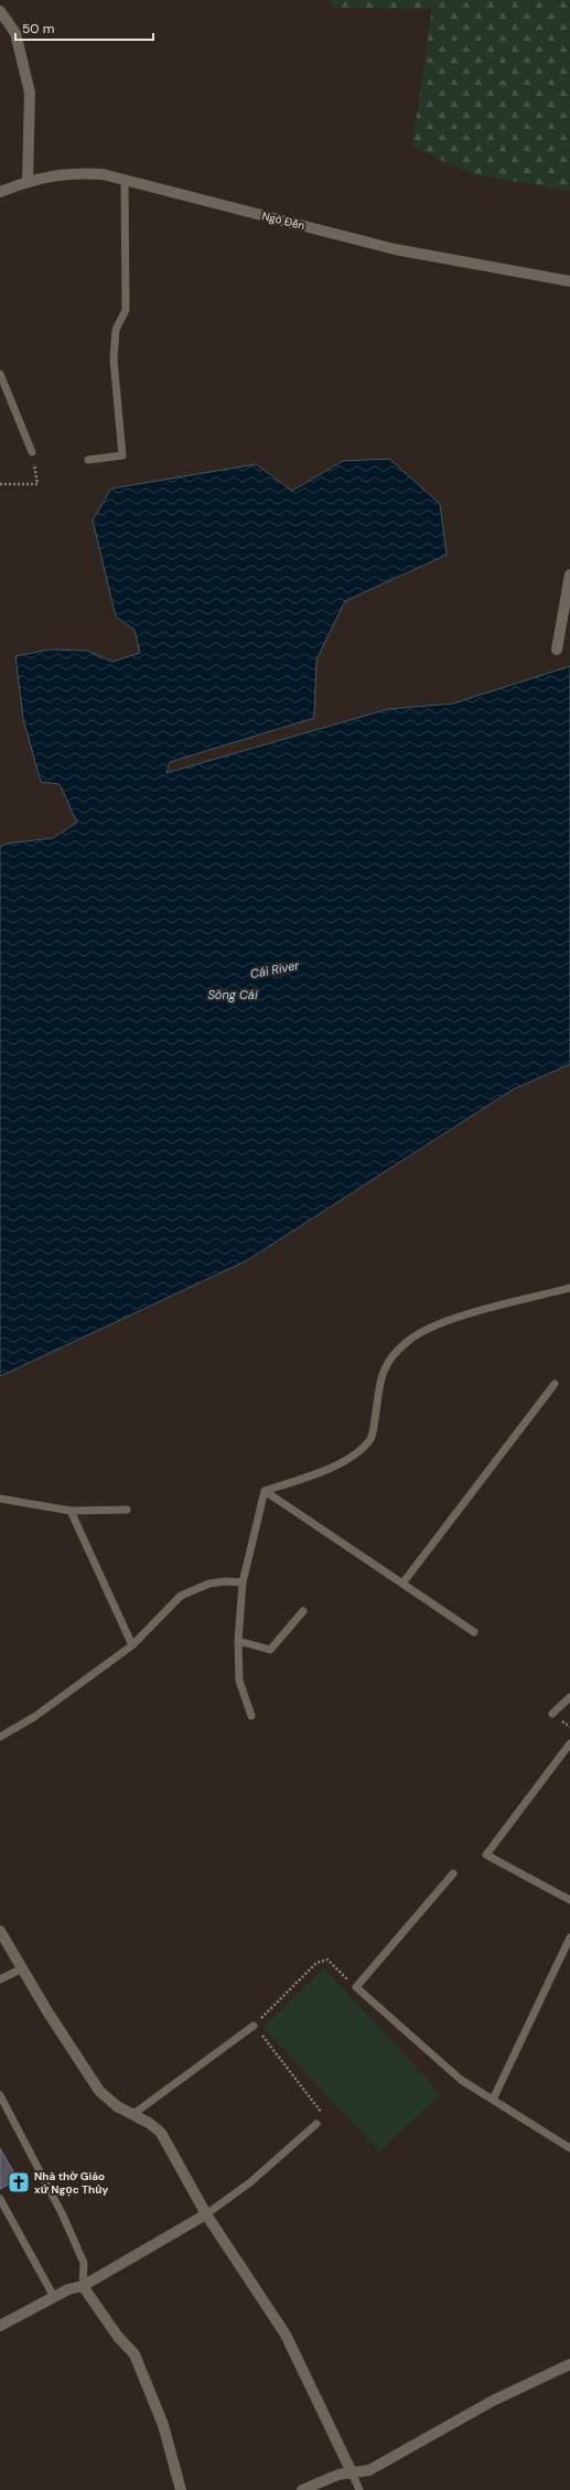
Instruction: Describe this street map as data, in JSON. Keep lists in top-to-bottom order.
{
  "streets": {
    "street": ["Ngô Đến"]
  },
  "water": ["Cái River", "Sông Cái"],
  "places": {
    "church": ["Nhà thờ Giáo xứ Ngọc Thủy"]
  },
  "scale_bar": "50 m"
}
